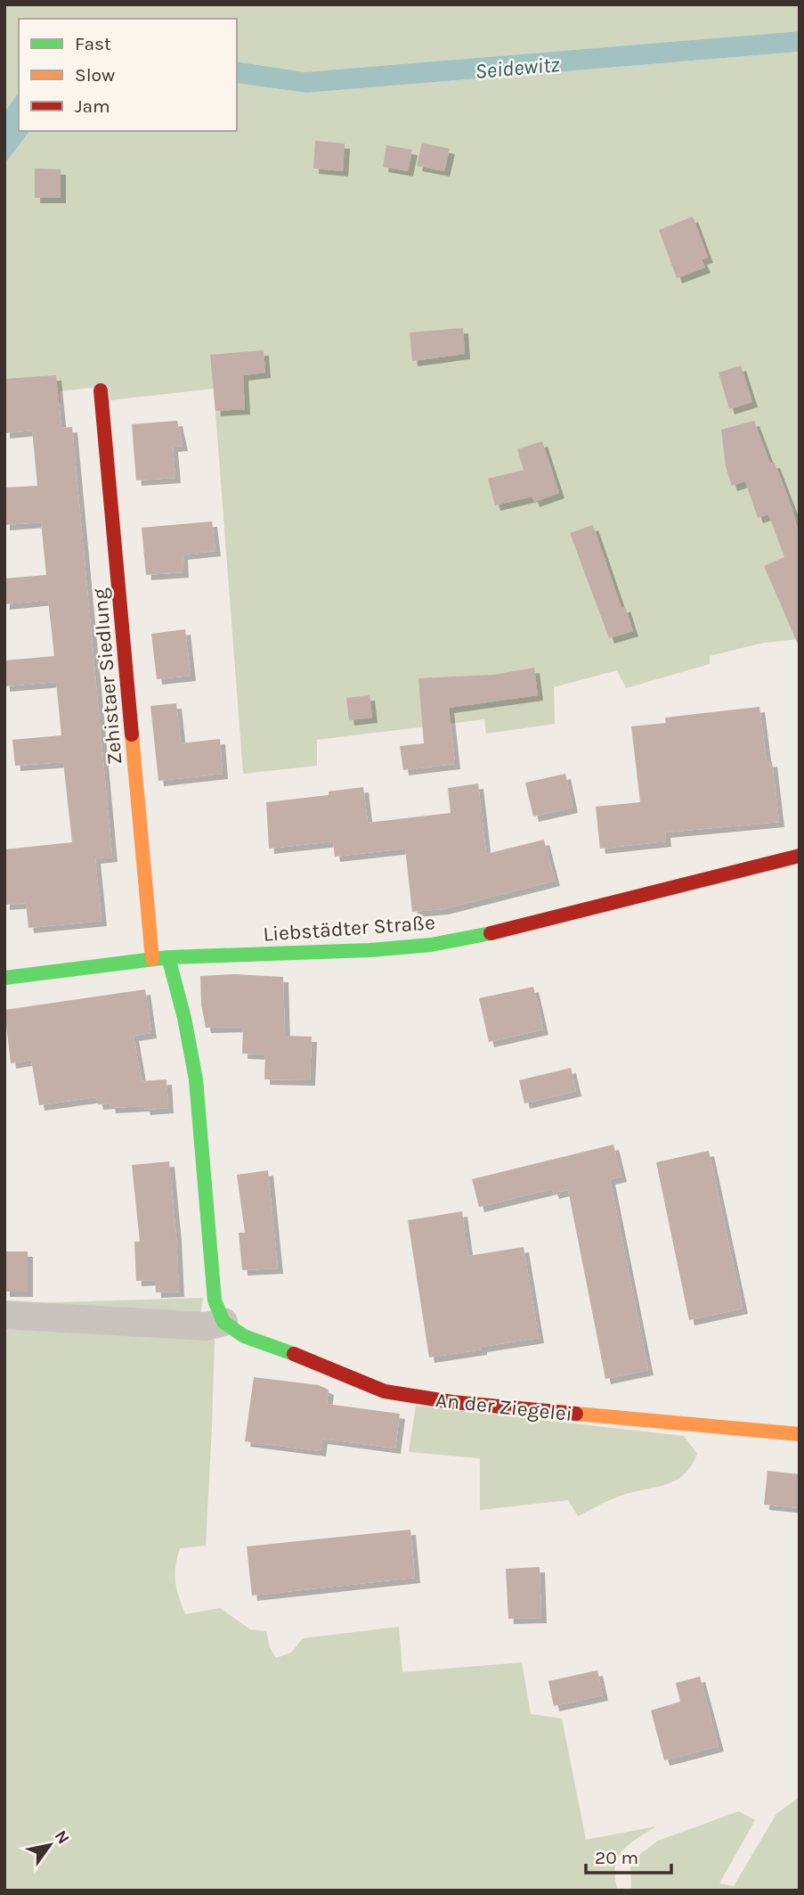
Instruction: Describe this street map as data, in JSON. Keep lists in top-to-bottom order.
{
  "streets": {
    "street": ["Zehistaer Siedlung", "Liebstädter Straße", "An der Ziegelei"]
  },
  "crossings": [
    ["Zehistaer Siedlung", "Liebstädter Straße"]
  ],
  "water": ["Seidewitz"],
  "legend": ["Fast", "Slow", "Jam"],
  "scale_bar": "20 m",
  "north": "top right"
}
